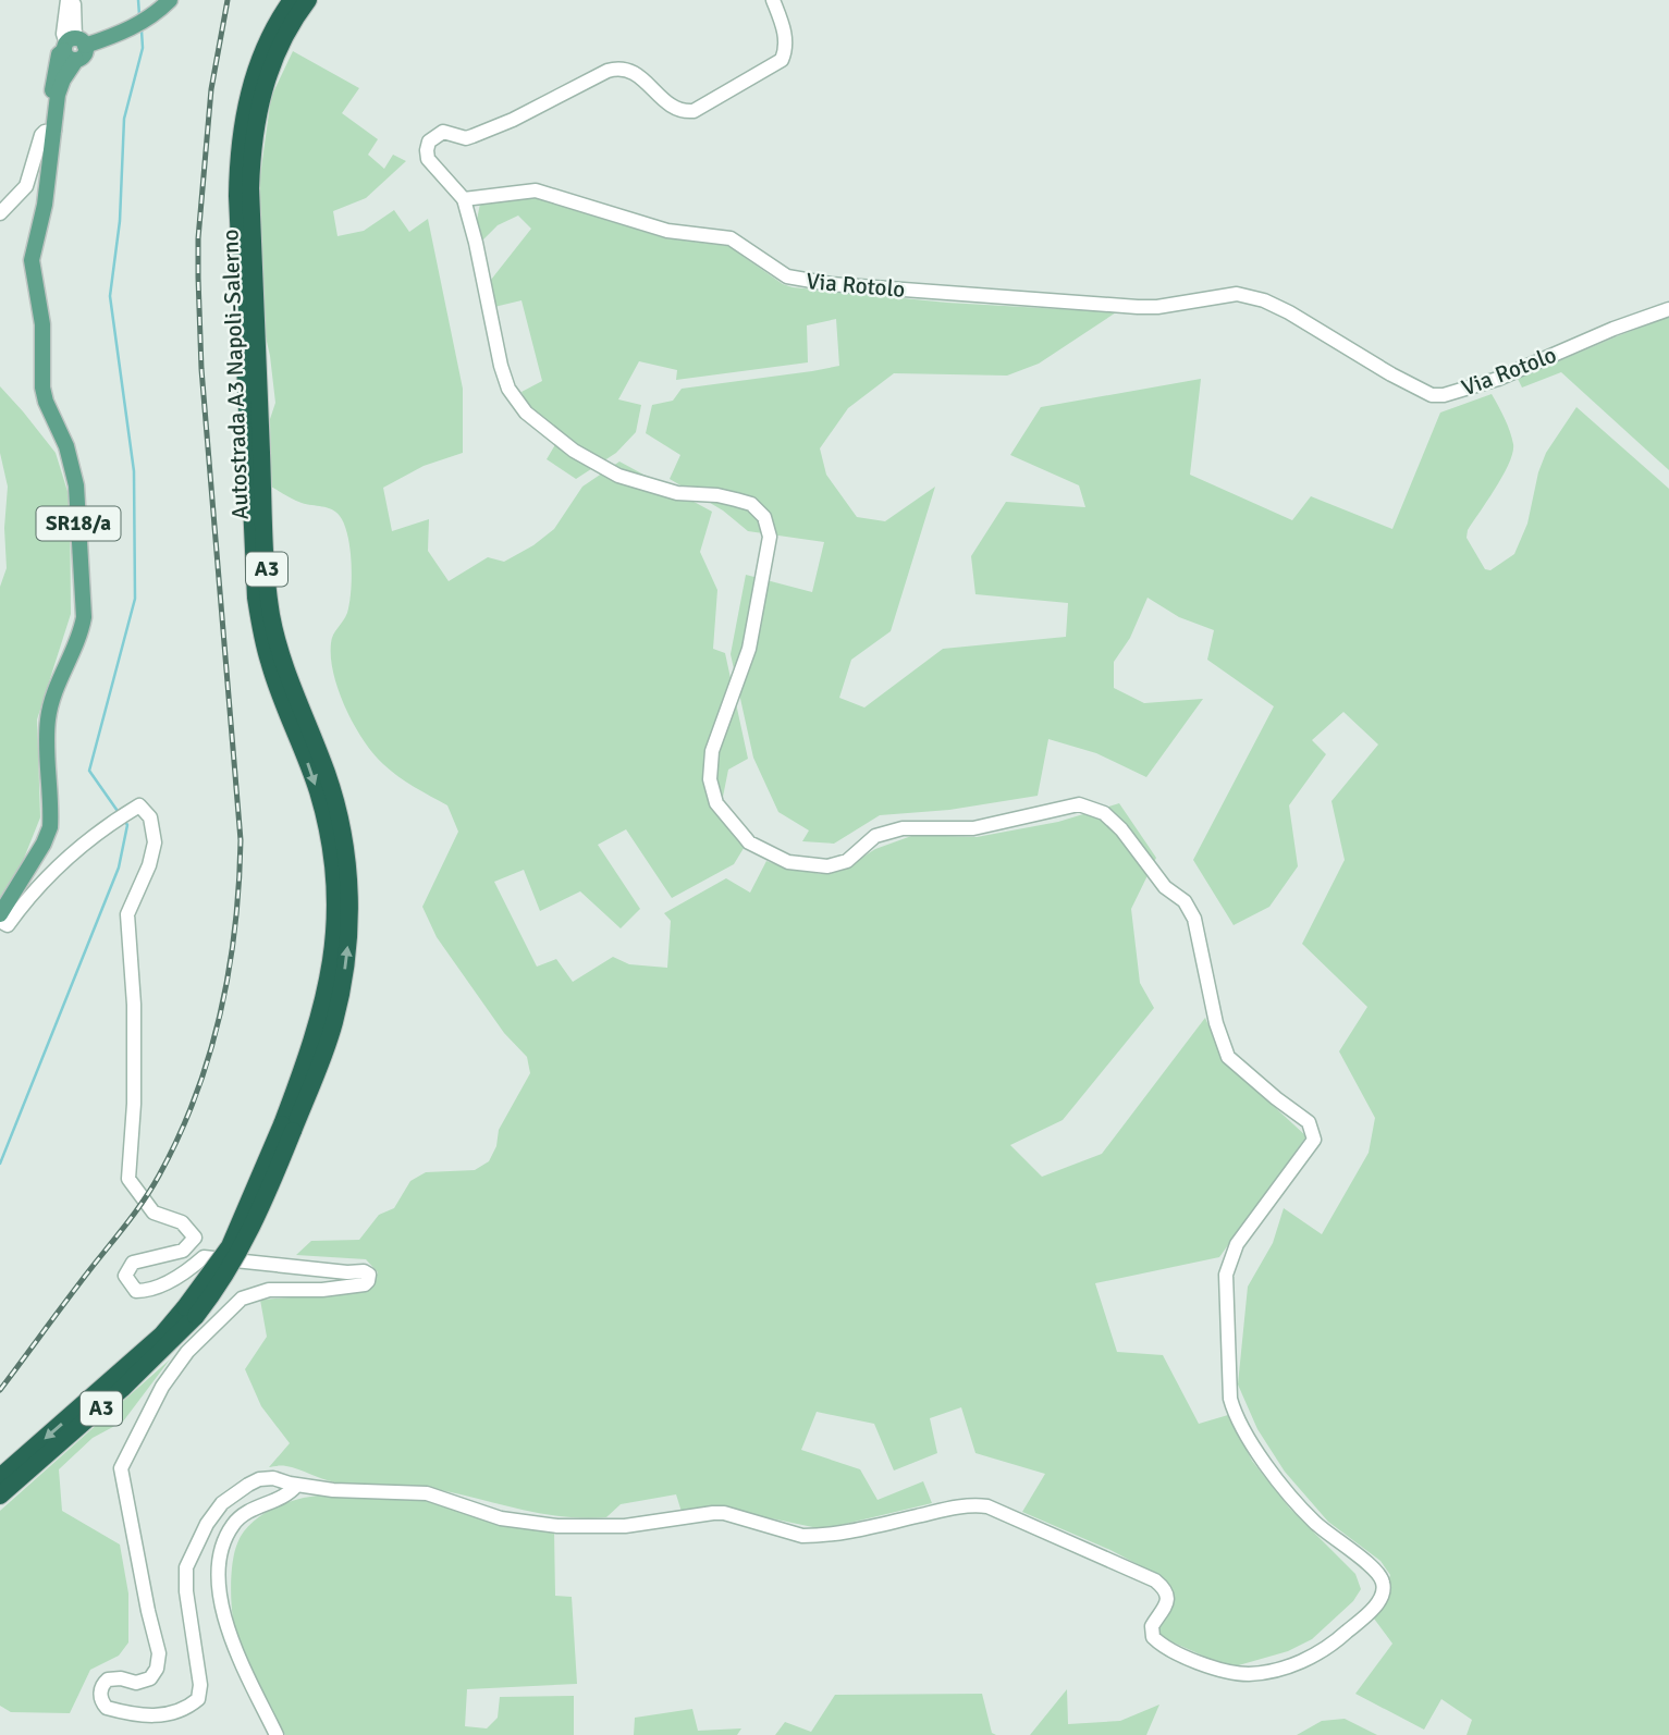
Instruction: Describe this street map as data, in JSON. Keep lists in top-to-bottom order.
{
  "streets": {
    "highway": ["Autostrada A3 Napoli-Salerno", "A3"],
    "main road": ["SR18/a"],
    "street": ["Via Rotolo"]
  }
}
